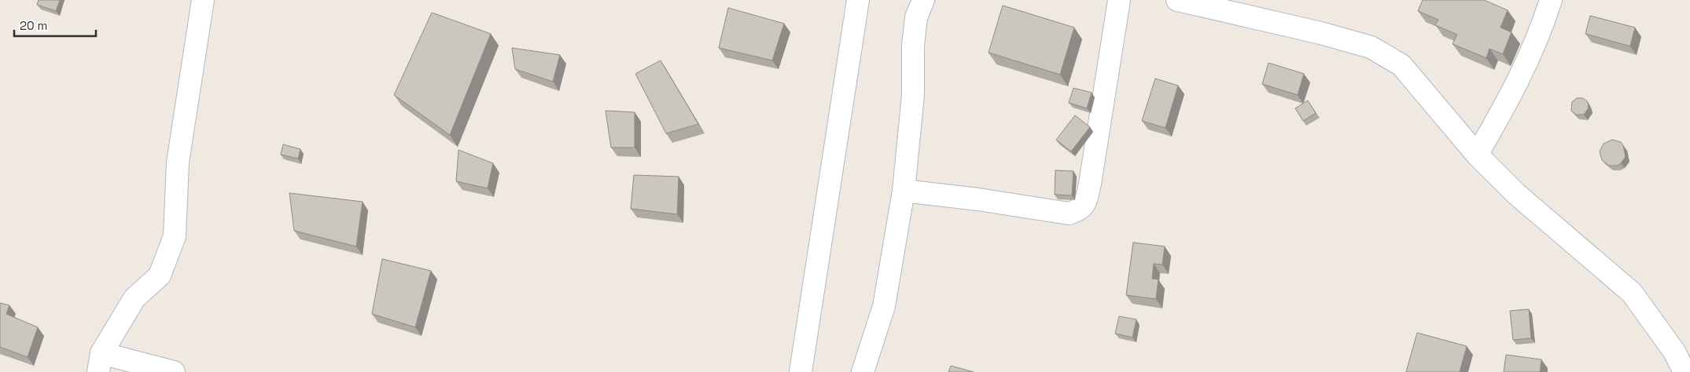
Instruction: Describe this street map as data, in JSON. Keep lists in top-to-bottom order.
{
  "scale_bar": "20 m"
}
